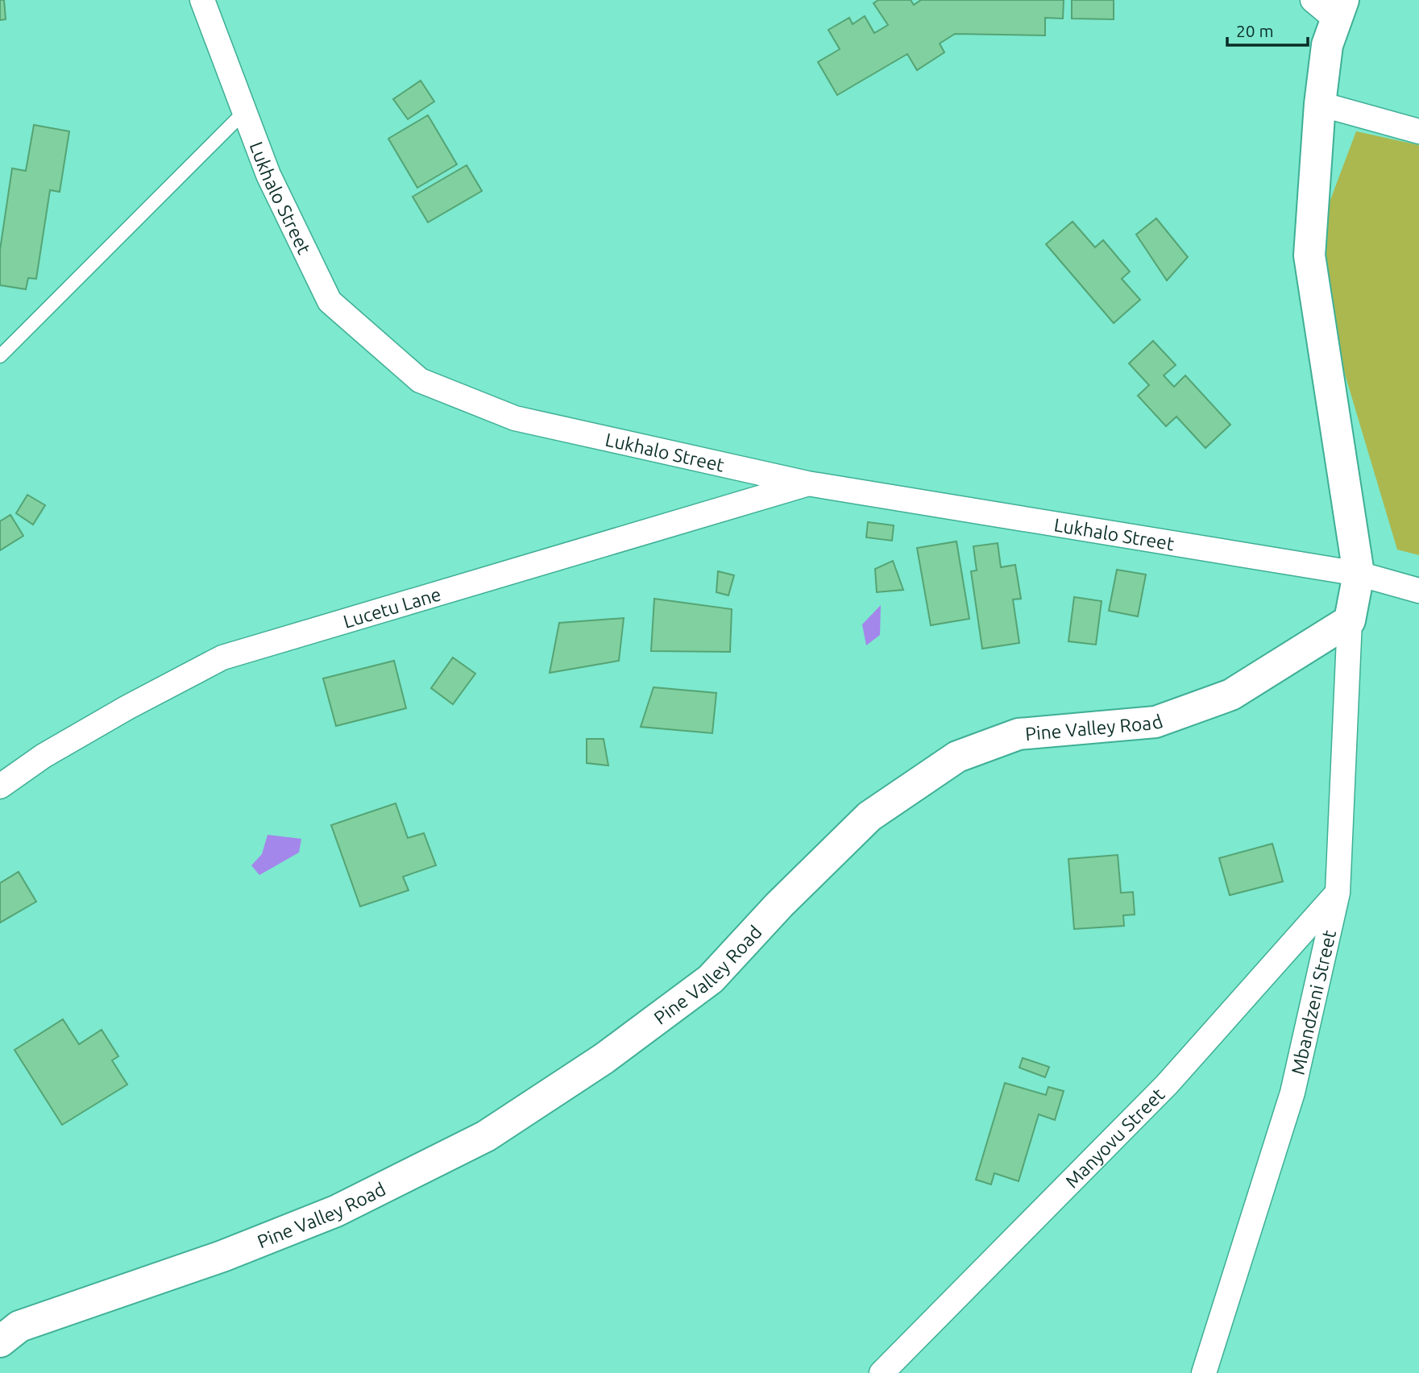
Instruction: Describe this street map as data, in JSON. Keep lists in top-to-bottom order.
{
  "streets": {
    "main road": ["Pine Valley Road"],
    "street": [
      "Lukhalo Street",
      "Lucetu Lane",
      "Mbandzeni Street",
      "Manyovu Street"
    ]
  },
  "crossings": [
    ["Lukhalo Street", "Lucetu Lane"],
    ["Pine Valley Road", "Mbandzeni Street"],
    ["Mbandzeni Street", "Manyovu Street"]
  ],
  "scale_bar": "20 m"
}
